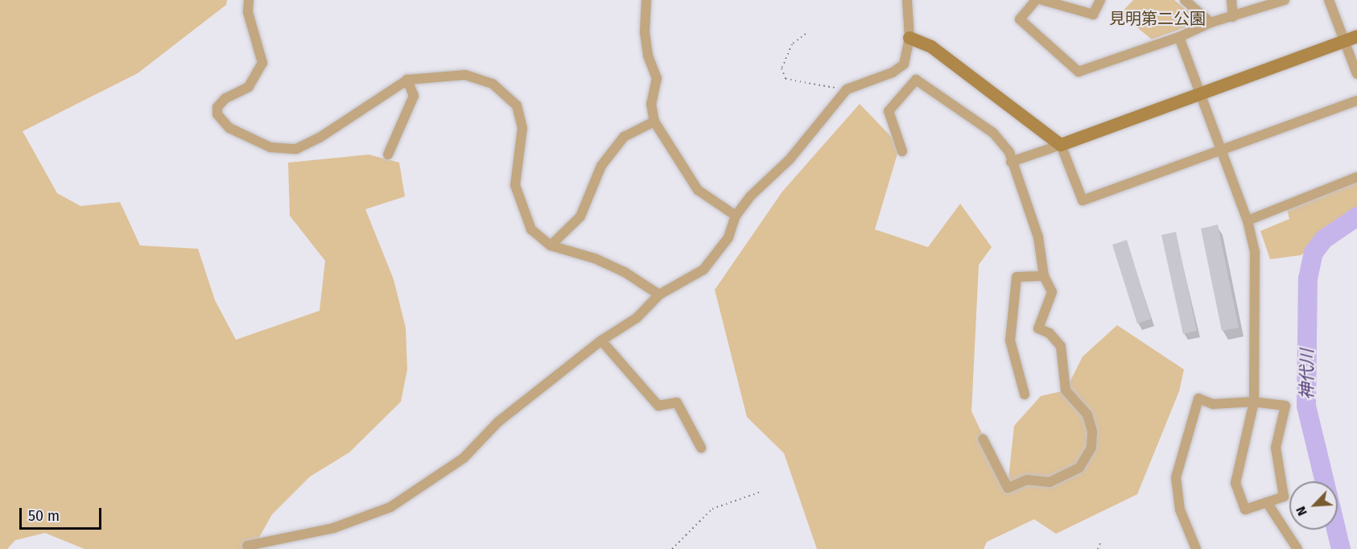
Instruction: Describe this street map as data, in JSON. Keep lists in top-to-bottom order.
{
  "water": ["神代川"],
  "parks": ["見明第二公園"],
  "scale_bar": "50 m",
  "north": "bottom left"
}
